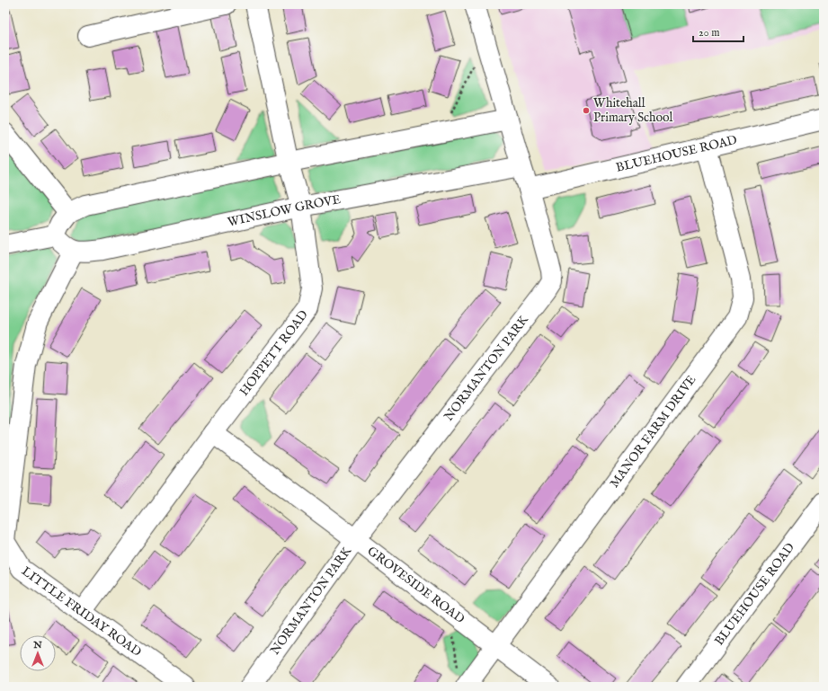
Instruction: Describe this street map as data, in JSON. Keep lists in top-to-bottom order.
{
  "streets": {
    "street": [
      "BLUEHOUSE ROAD",
      "WINSLOW GROVE",
      "HOPPETT ROAD",
      "NORMANTON PARK",
      "MANOR FARM DRIVE",
      "GROVESIDE ROAD",
      "LITTLE FRIDAY ROAD"
    ]
  },
  "crossings": [
    ["BLUEHOUSE ROAD", "NORMANTON PARK"],
    ["BLUEHOUSE ROAD", "MANOR FARM DRIVE"],
    ["WINSLOW GROVE", "HOPPETT ROAD"],
    ["WINSLOW GROVE", "NORMANTON PARK"],
    ["WINSLOW GROVE", "LITTLE FRIDAY ROAD"],
    ["HOPPETT ROAD", "GROVESIDE ROAD"],
    ["HOPPETT ROAD", "LITTLE FRIDAY ROAD"],
    ["NORMANTON PARK", "GROVESIDE ROAD"],
    ["MANOR FARM DRIVE", "GROVESIDE ROAD"]
  ],
  "places": ["Whitehall Primary School"],
  "scale_bar": "20 m",
  "north": "top"
}
